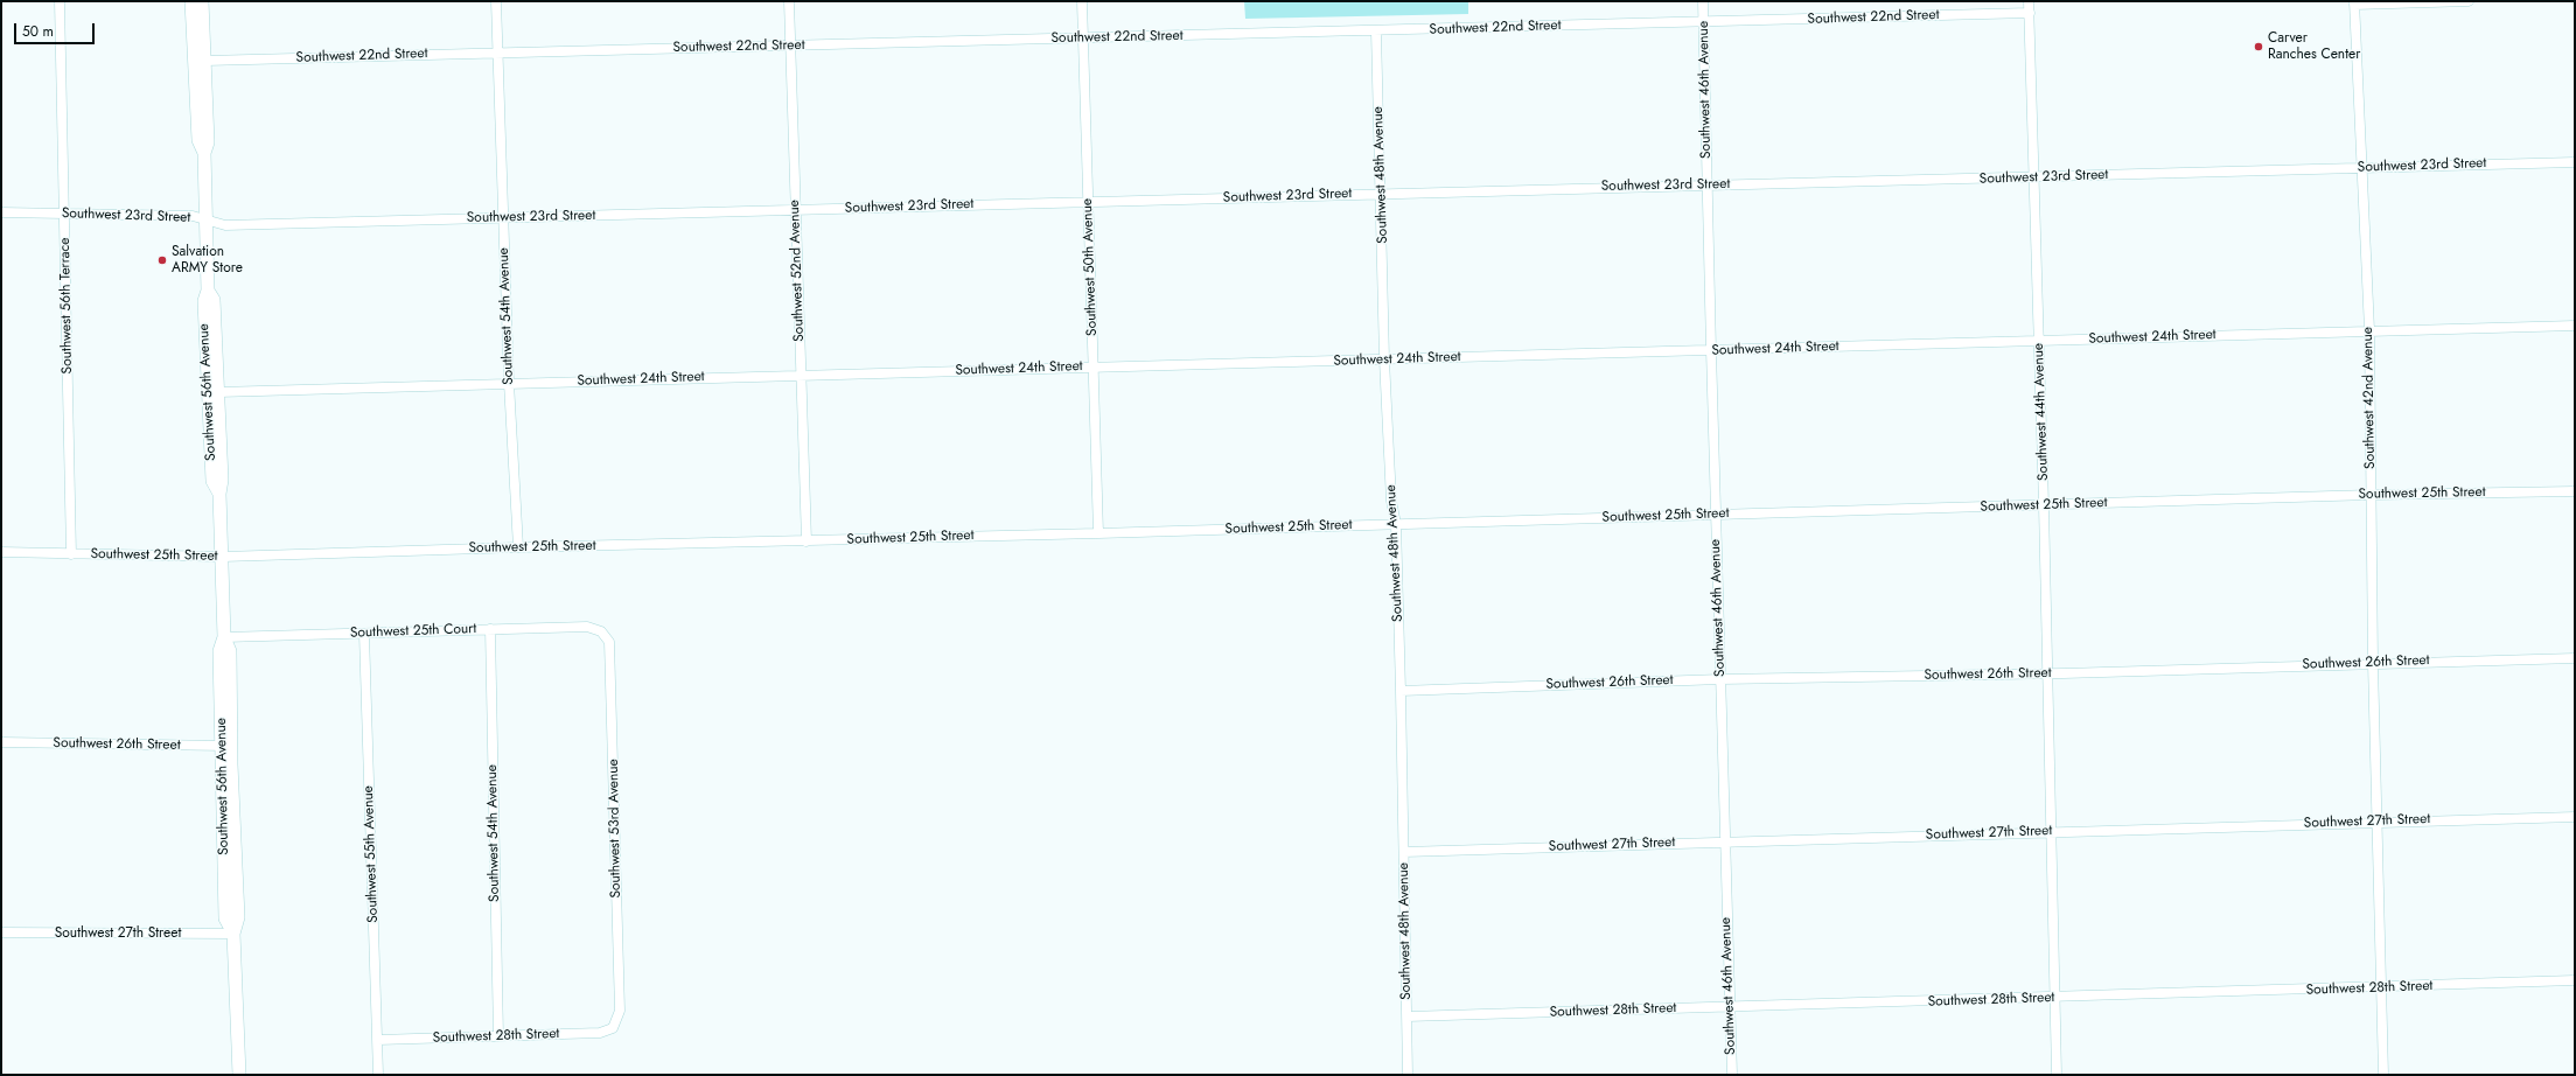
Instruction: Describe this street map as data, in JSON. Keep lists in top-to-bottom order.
{
  "streets": {
    "street": [
      "Southwest 22nd Street",
      "Southwest 46th Avenue",
      "Southwest 23rd Street",
      "Southwest 48th Avenue",
      "Southwest 50th Avenue",
      "Southwest 52nd Avenue",
      "Southwest 56th Terrace",
      "Southwest 54th Avenue",
      "Southwest 24th Street",
      "Southwest 56th Avenue",
      "Southwest 42nd Avenue",
      "Southwest 44th Avenue",
      "Southwest 25th Street",
      "Southwest 25th Court",
      "Southwest 26th Street",
      "Southwest 27th Street",
      "Southwest 53rd Avenue",
      "Southwest 55th Avenue",
      "Southwest 28th Street"
    ]
  },
  "crossings": [
    ["Southwest 22nd Street", "Southwest 46th Avenue"],
    ["Southwest 22nd Street", "Southwest 48th Avenue"],
    ["Southwest 22nd Street", "Southwest 50th Avenue"],
    ["Southwest 22nd Street", "Southwest 52nd Avenue"],
    ["Southwest 22nd Street", "Southwest 54th Avenue"],
    ["Southwest 22nd Street", "Southwest 56th Avenue"],
    ["Southwest 22nd Street", "Southwest 44th Avenue"],
    ["Southwest 46th Avenue", "Southwest 23rd Street"],
    ["Southwest 46th Avenue", "Southwest 24th Street"],
    ["Southwest 46th Avenue", "Southwest 25th Street"],
    ["Southwest 46th Avenue", "Southwest 26th Street"],
    ["Southwest 46th Avenue", "Southwest 27th Street"],
    ["Southwest 46th Avenue", "Southwest 28th Street"],
    ["Southwest 23rd Street", "Southwest 48th Avenue"],
    ["Southwest 23rd Street", "Southwest 50th Avenue"],
    ["Southwest 23rd Street", "Southwest 52nd Avenue"],
    ["Southwest 23rd Street", "Southwest 56th Terrace"],
    ["Southwest 23rd Street", "Southwest 54th Avenue"],
    ["Southwest 23rd Street", "Southwest 56th Avenue"],
    ["Southwest 23rd Street", "Southwest 42nd Avenue"],
    ["Southwest 23rd Street", "Southwest 44th Avenue"],
    ["Southwest 48th Avenue", "Southwest 24th Street"],
    ["Southwest 48th Avenue", "Southwest 25th Street"],
    ["Southwest 48th Avenue", "Southwest 26th Street"],
    ["Southwest 48th Avenue", "Southwest 27th Street"],
    ["Southwest 48th Avenue", "Southwest 28th Street"],
    ["Southwest 50th Avenue", "Southwest 24th Street"],
    ["Southwest 50th Avenue", "Southwest 25th Street"],
    ["Southwest 52nd Avenue", "Southwest 24th Street"],
    ["Southwest 52nd Avenue", "Southwest 25th Street"],
    ["Southwest 56th Terrace", "Southwest 25th Street"],
    ["Southwest 54th Avenue", "Southwest 24th Street"],
    ["Southwest 54th Avenue", "Southwest 25th Street"],
    ["Southwest 54th Avenue", "Southwest 25th Court"],
    ["Southwest 54th Avenue", "Southwest 28th Street"],
    ["Southwest 24th Street", "Southwest 56th Avenue"],
    ["Southwest 24th Street", "Southwest 42nd Avenue"],
    ["Southwest 24th Street", "Southwest 44th Avenue"],
    ["Southwest 56th Avenue", "Southwest 25th Street"],
    ["Southwest 56th Avenue", "Southwest 25th Court"],
    ["Southwest 56th Avenue", "Southwest 26th Street"],
    ["Southwest 56th Avenue", "Southwest 27th Street"],
    ["Southwest 42nd Avenue", "Southwest 25th Street"],
    ["Southwest 42nd Avenue", "Southwest 26th Street"],
    ["Southwest 42nd Avenue", "Southwest 27th Street"],
    ["Southwest 42nd Avenue", "Southwest 28th Street"],
    ["Southwest 44th Avenue", "Southwest 25th Street"],
    ["Southwest 44th Avenue", "Southwest 26th Street"],
    ["Southwest 44th Avenue", "Southwest 27th Street"],
    ["Southwest 44th Avenue", "Southwest 28th Street"],
    ["Southwest 25th Court", "Southwest 53rd Avenue"],
    ["Southwest 25th Court", "Southwest 55th Avenue"],
    ["Southwest 53rd Avenue", "Southwest 28th Street"],
    ["Southwest 55th Avenue", "Southwest 28th Street"]
  ],
  "places": ["Carver Ranches Center", "Salvation ARMY Store"],
  "scale_bar": "50 m"
}
